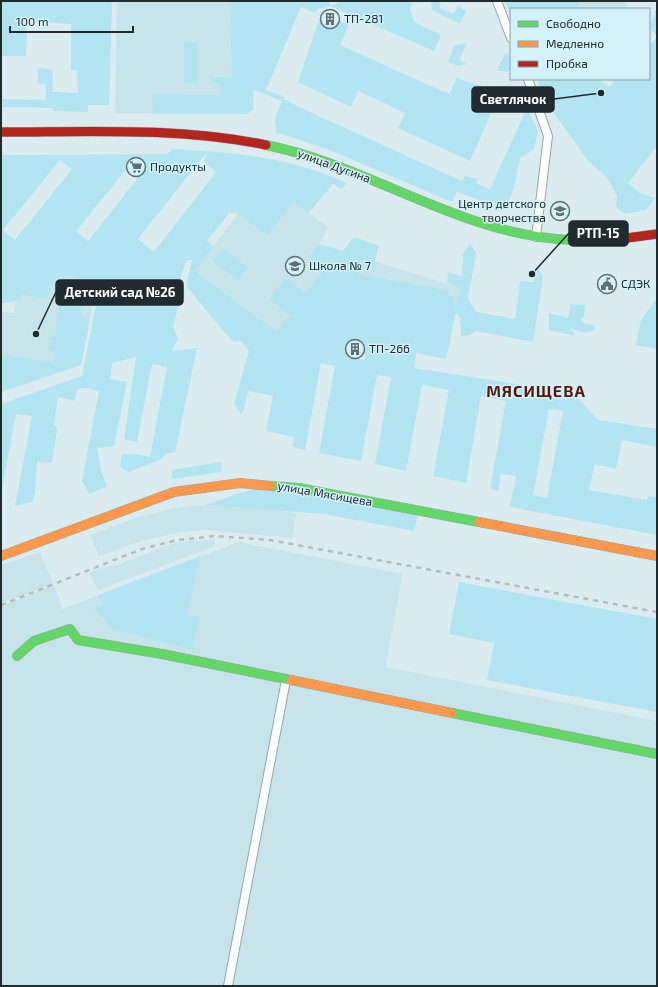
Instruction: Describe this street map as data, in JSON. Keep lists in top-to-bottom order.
{
  "streets": {
    "main road": ["улица Дугина", "улица Мясищева"]
  },
  "districts": ["МЯСИЩЕВА"],
  "places": {
    "building": ["ТП-281", "ТП-266"],
    "other": ["Светлячок", "РТП-15", "Детский сад №26"],
    "supermarket": ["Продукты"],
    "school or university": ["Центр детского творчества", "Школа № 7"],
    "public building": ["СДЭК"]
  },
  "legend": ["Свободно", "Медленно", "Пробка"],
  "scale_bar": "100 m"
}
